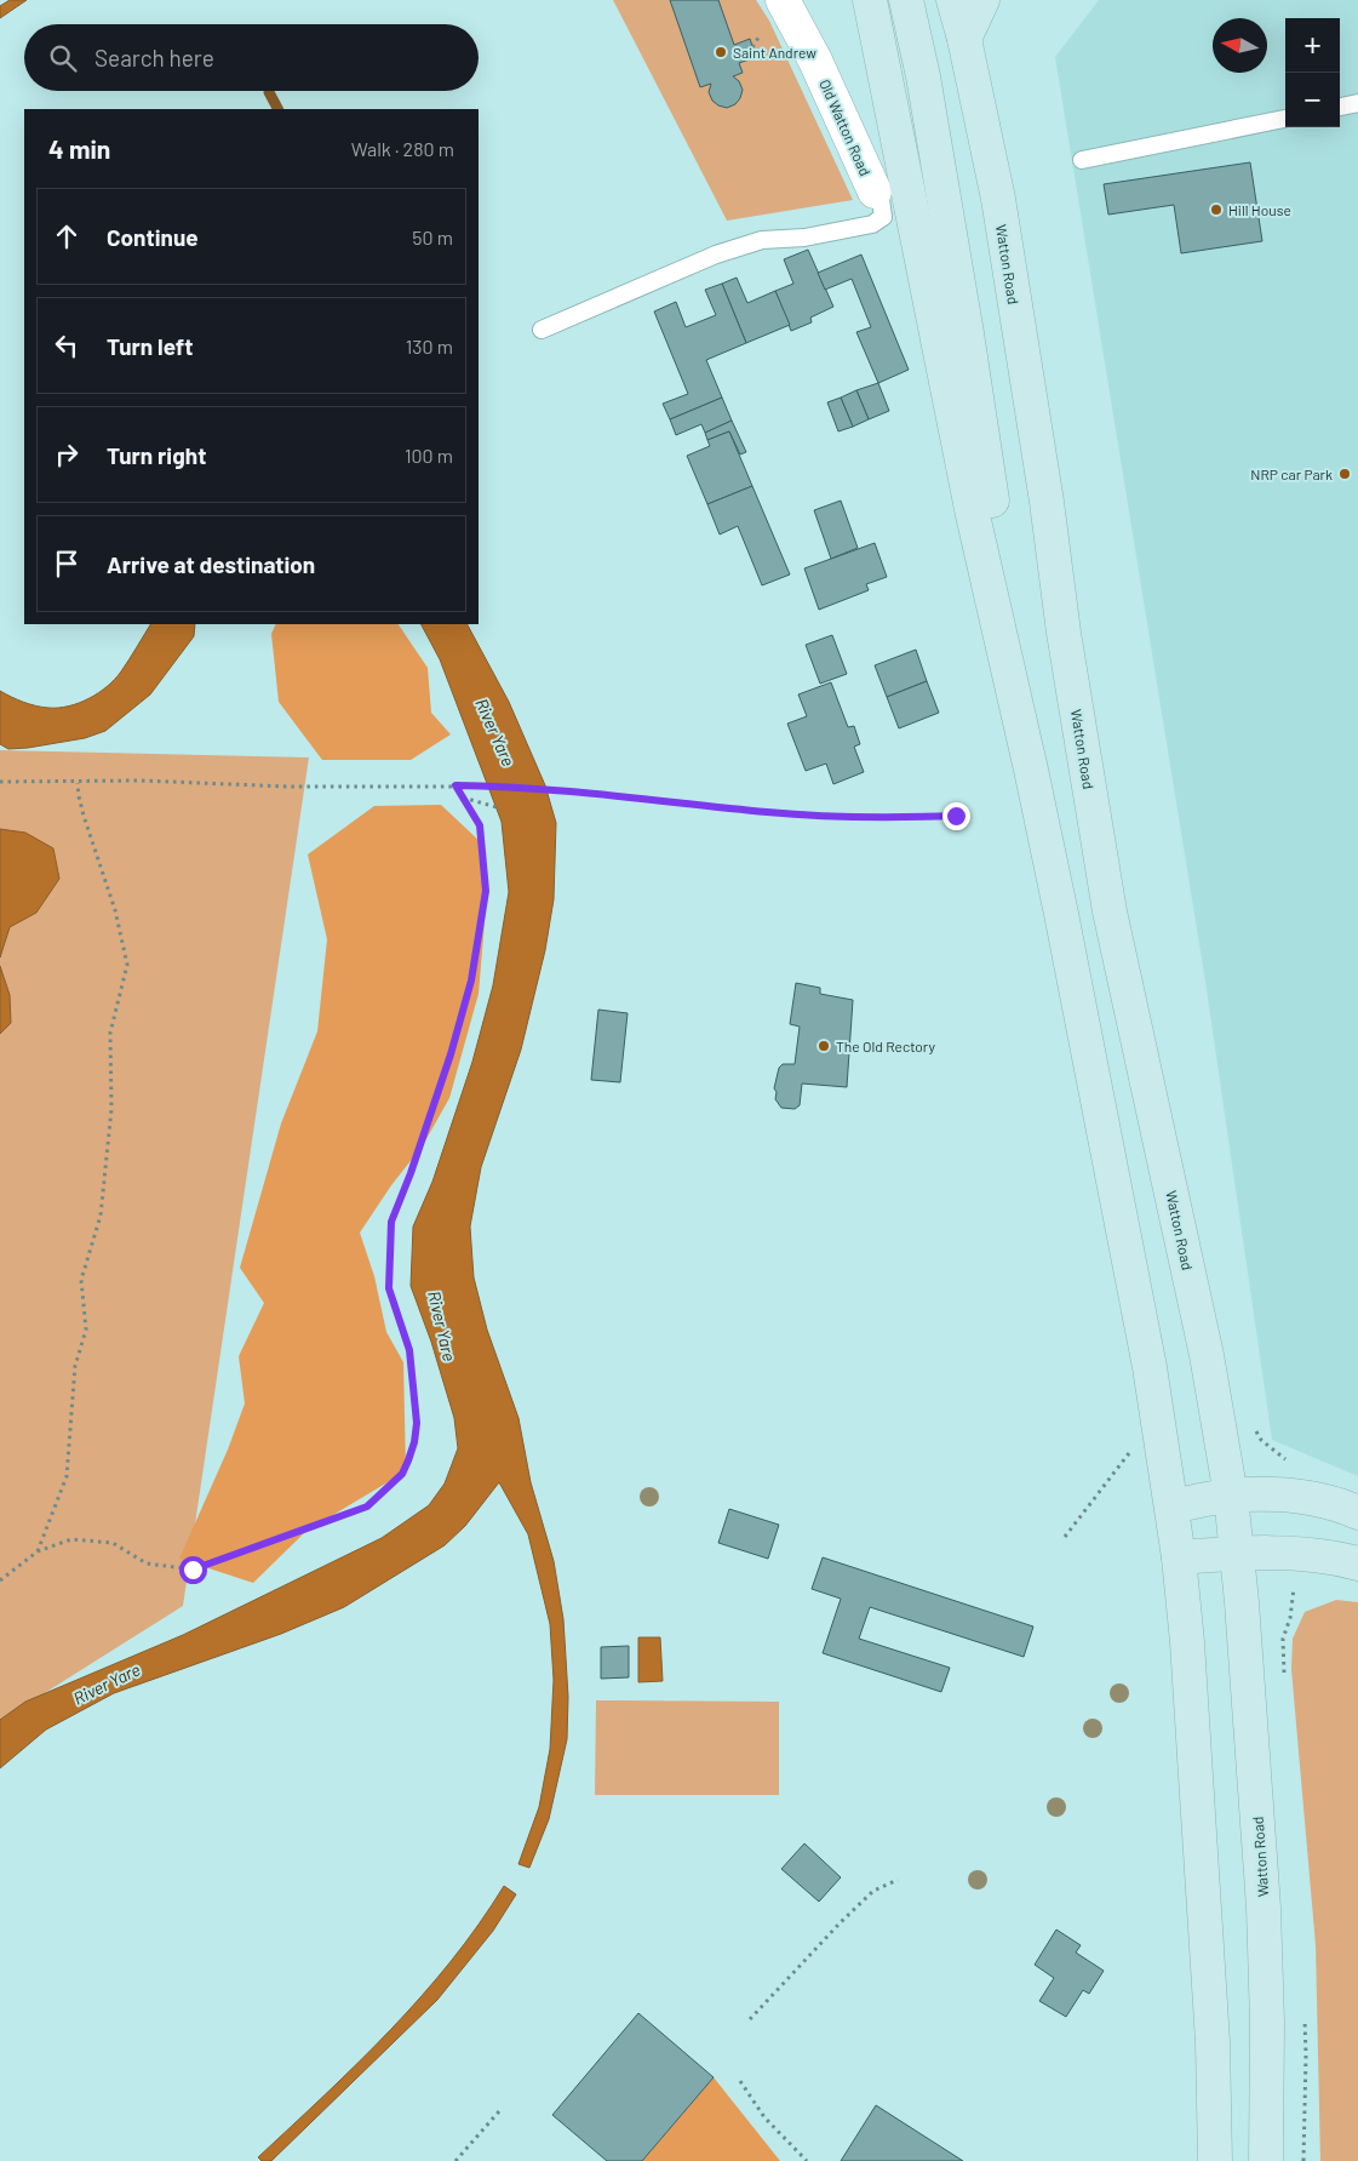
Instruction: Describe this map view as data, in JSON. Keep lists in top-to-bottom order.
{
  "streets": {
    "main road": ["Watton Road"],
    "street": ["Old Watton Road"]
  },
  "water": ["River Yare"],
  "places": [
    "Saint Andrew",
    "Hill House",
    "NRP car Park",
    "The Old Rectory"
  ],
  "north": "left",
  "page": {
    "map_buttons": ["+", "−"],
    "search": "Search here",
    "heading": ["4 min", "Walk · 280 m"],
    "list": [
      ["Continue", "50 m"],
      ["Turn left", "130 m"],
      ["Turn right", "100 m"],
      "Arrive at destination"
    ]
  }
}
